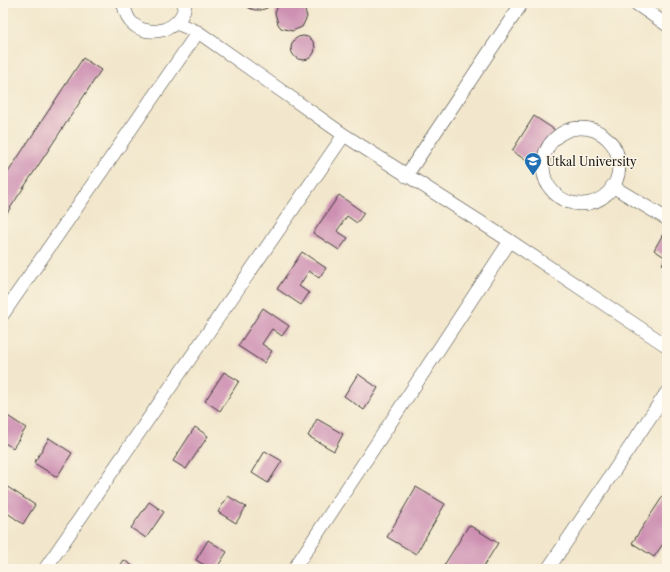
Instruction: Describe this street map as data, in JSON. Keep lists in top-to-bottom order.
{
  "places": {
    "school or university": ["Utkal University"]
  }
}
